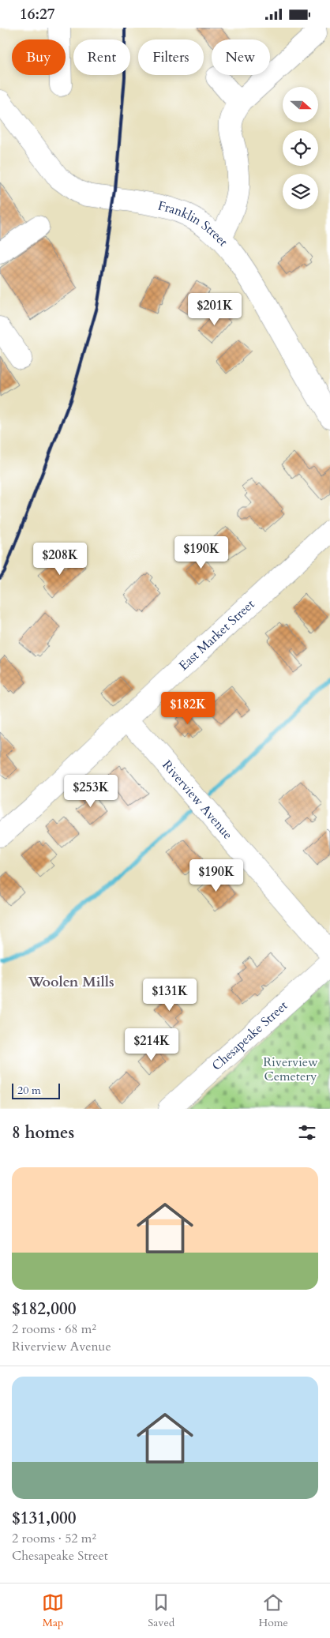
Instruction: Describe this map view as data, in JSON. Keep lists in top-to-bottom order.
{
  "streets": {
    "street": [
      "Franklin Street",
      "East Market Street",
      "Riverview Avenue",
      "Chesapeake Street"
    ]
  },
  "crossings": [
    ["East Market Street", "Riverview Avenue"]
  ],
  "districts": ["Woolen Mills"],
  "parks": ["Riverview Cemetery"],
  "scale_bar": "20 m",
  "north": "right",
  "page": {
    "status": "16:27",
    "chip": [
      "Buy",
      "Rent",
      "Filters",
      "New"
    ],
    "price": [
      "$201K",
      "$190K",
      "$208K",
      "$182K",
      "$253K",
      "$190K",
      "$131K",
      "$214K"
    ],
    "scale": "20 m",
    "heading": "8 homes",
    "list": [
      {
        "name": "$182,000",
        "note": "2 rooms · 68 m² · Riverview Avenue"
      },
      {
        "name": "$131,000",
        "note": "2 rooms · 52 m² · Chesapeake Street"
      }
    ],
    "tabs": ["Map", "Saved", "Home"]
  }
}
